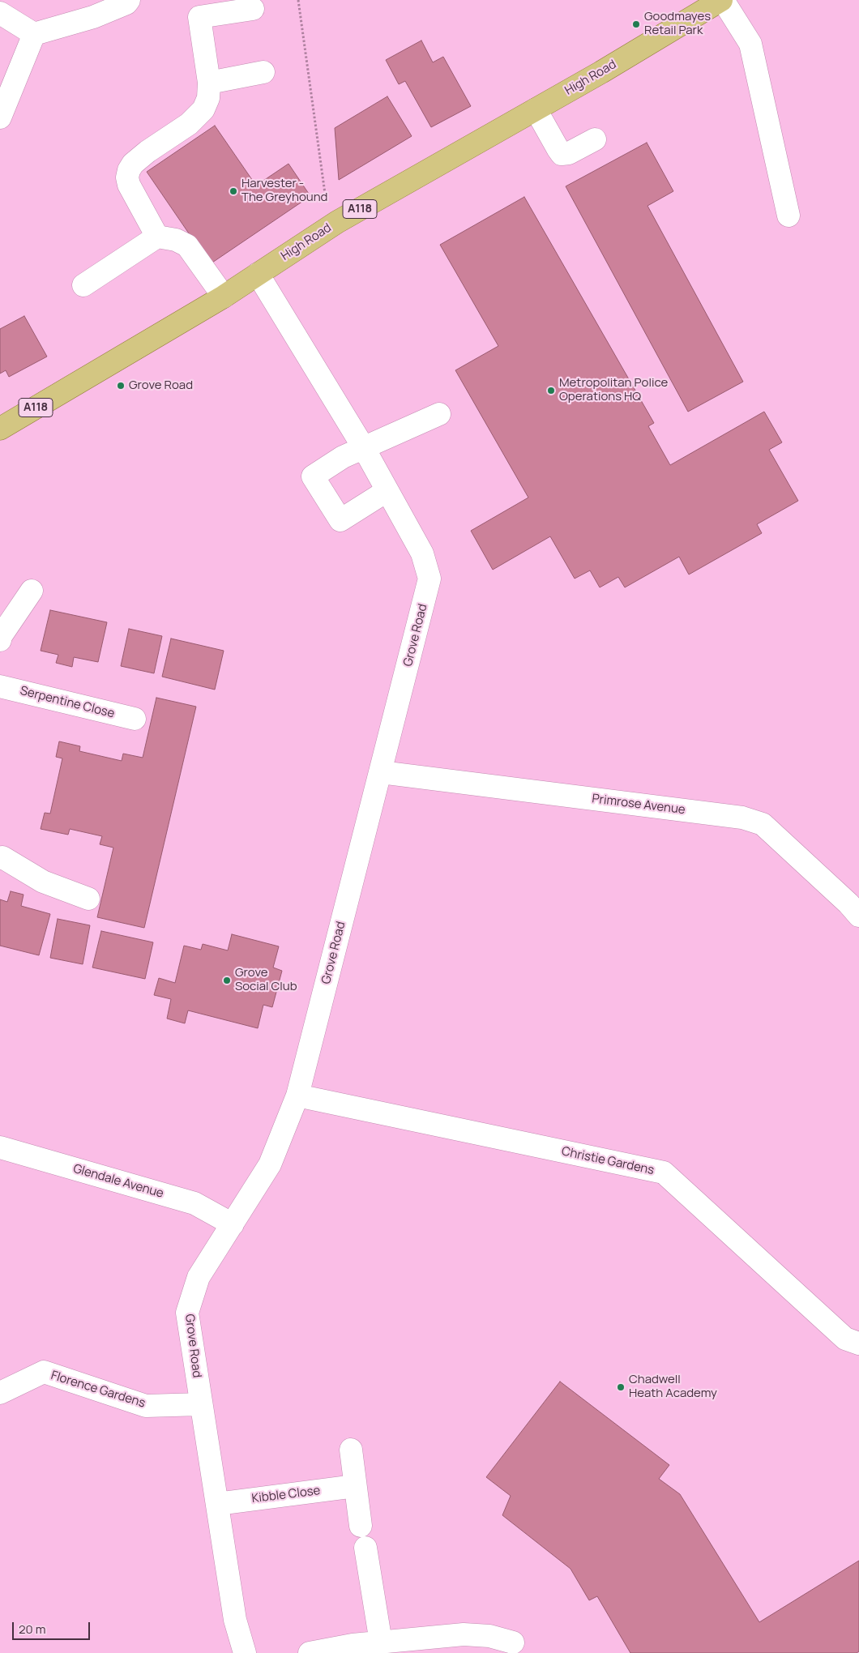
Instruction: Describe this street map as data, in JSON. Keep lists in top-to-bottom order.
{
  "streets": {
    "main road": ["High Road", "A118"],
    "street": [
      "Grove Road",
      "Serpentine Close",
      "Primrose Avenue",
      "Christie Gardens",
      "Glendale Avenue",
      "Florence Gardens",
      "Kibble Close"
    ]
  },
  "crossings": [
    ["High Road", "Grove Road"],
    ["Grove Road", "Primrose Avenue"],
    ["Grove Road", "Christie Gardens"],
    ["Grove Road", "Glendale Avenue"],
    ["Grove Road", "Florence Gardens"],
    ["Grove Road", "Kibble Close"]
  ],
  "places": [
    "Goodmayes Retail Park",
    "Harvester - The Greyhound",
    "Grove Road",
    "Metropolitan Police Operations HQ",
    "Grove Social Club",
    "Chadwell Heath Academy"
  ],
  "scale_bar": "20 m"
}
